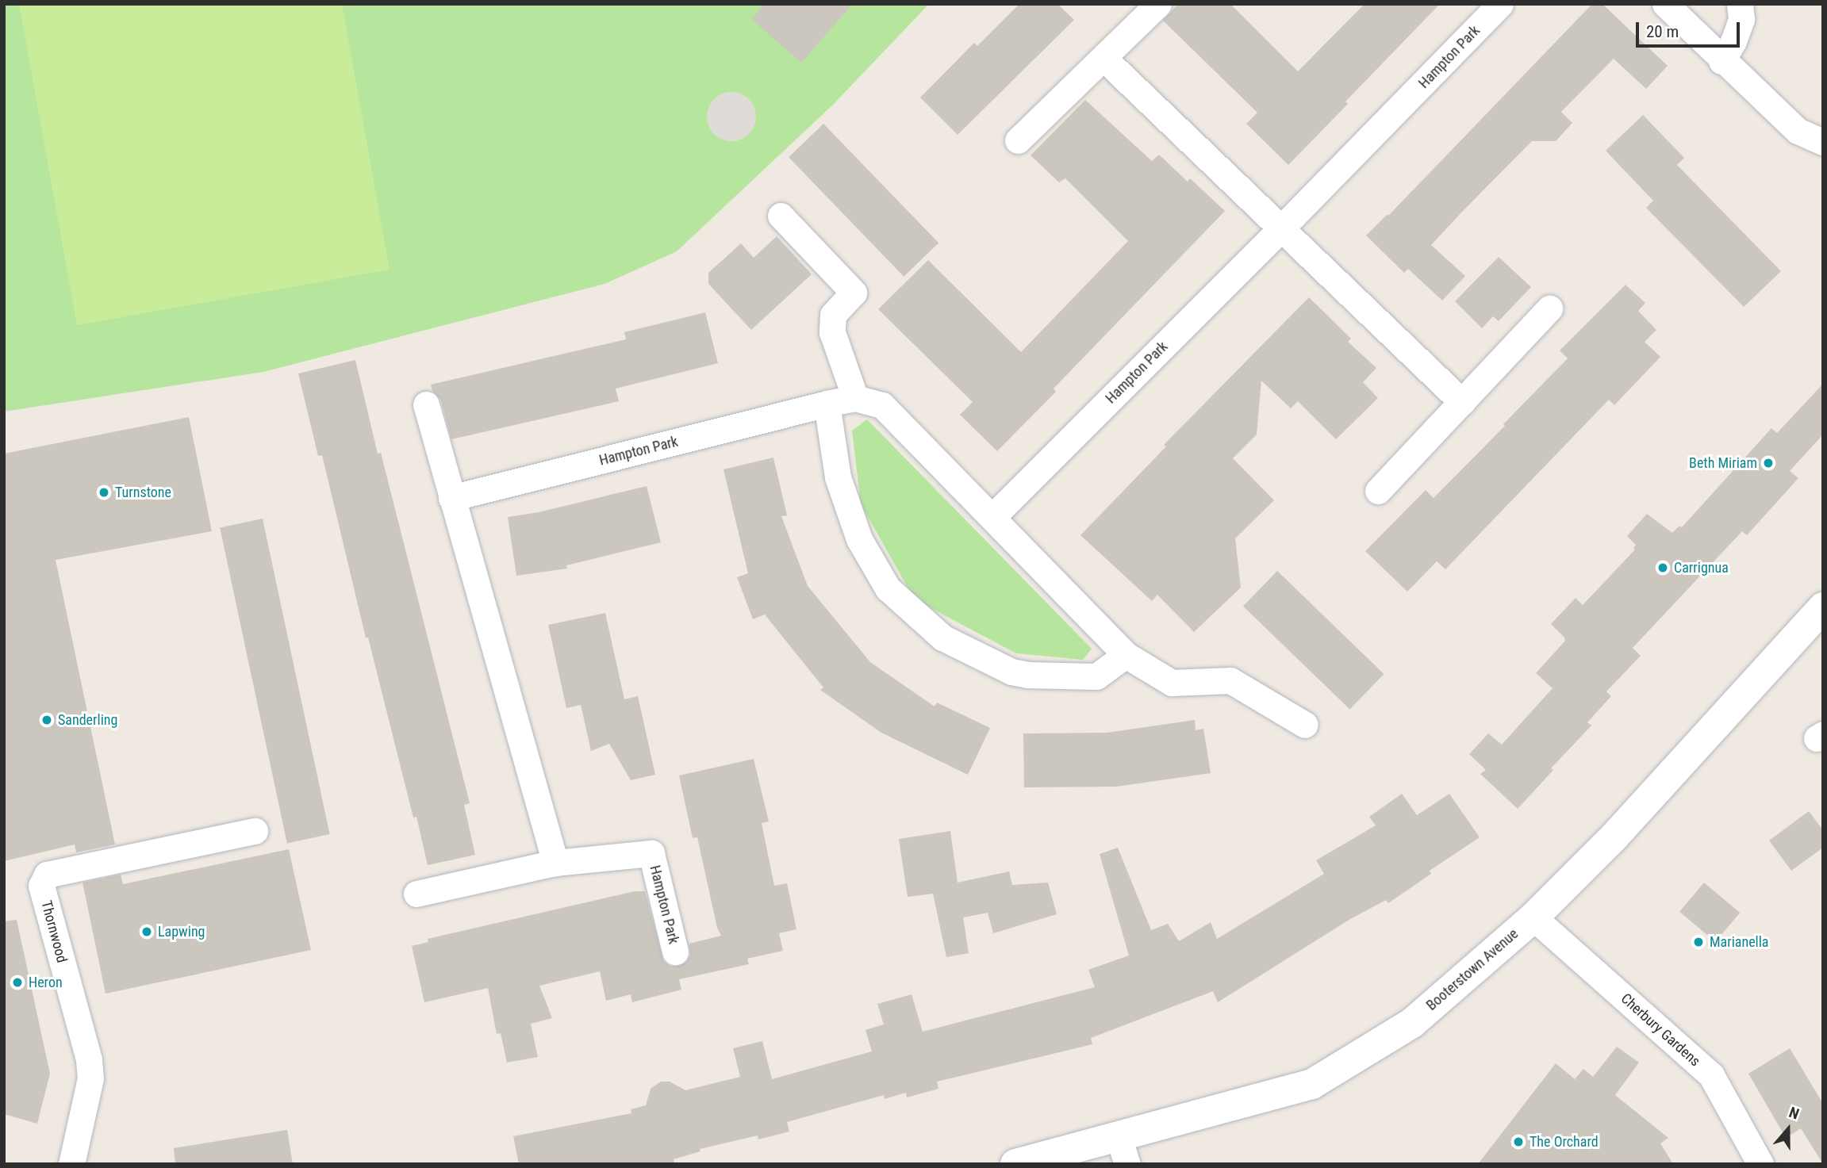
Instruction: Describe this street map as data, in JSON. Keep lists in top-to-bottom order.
{
  "streets": {
    "street": [
      "Hampton Park",
      "Thornwood",
      "Booterstown Avenue",
      "Cherbury Gardens"
    ]
  },
  "crossings": [
    ["Booterstown Avenue", "Cherbury Gardens"]
  ],
  "places": [
    "Beth Miriam",
    "Turnstone",
    "Carrignua",
    "Sanderling",
    "Lapwing",
    "Marianella",
    "Heron",
    "The Orchard"
  ],
  "scale_bar": "20 m",
  "north": "top"
}
